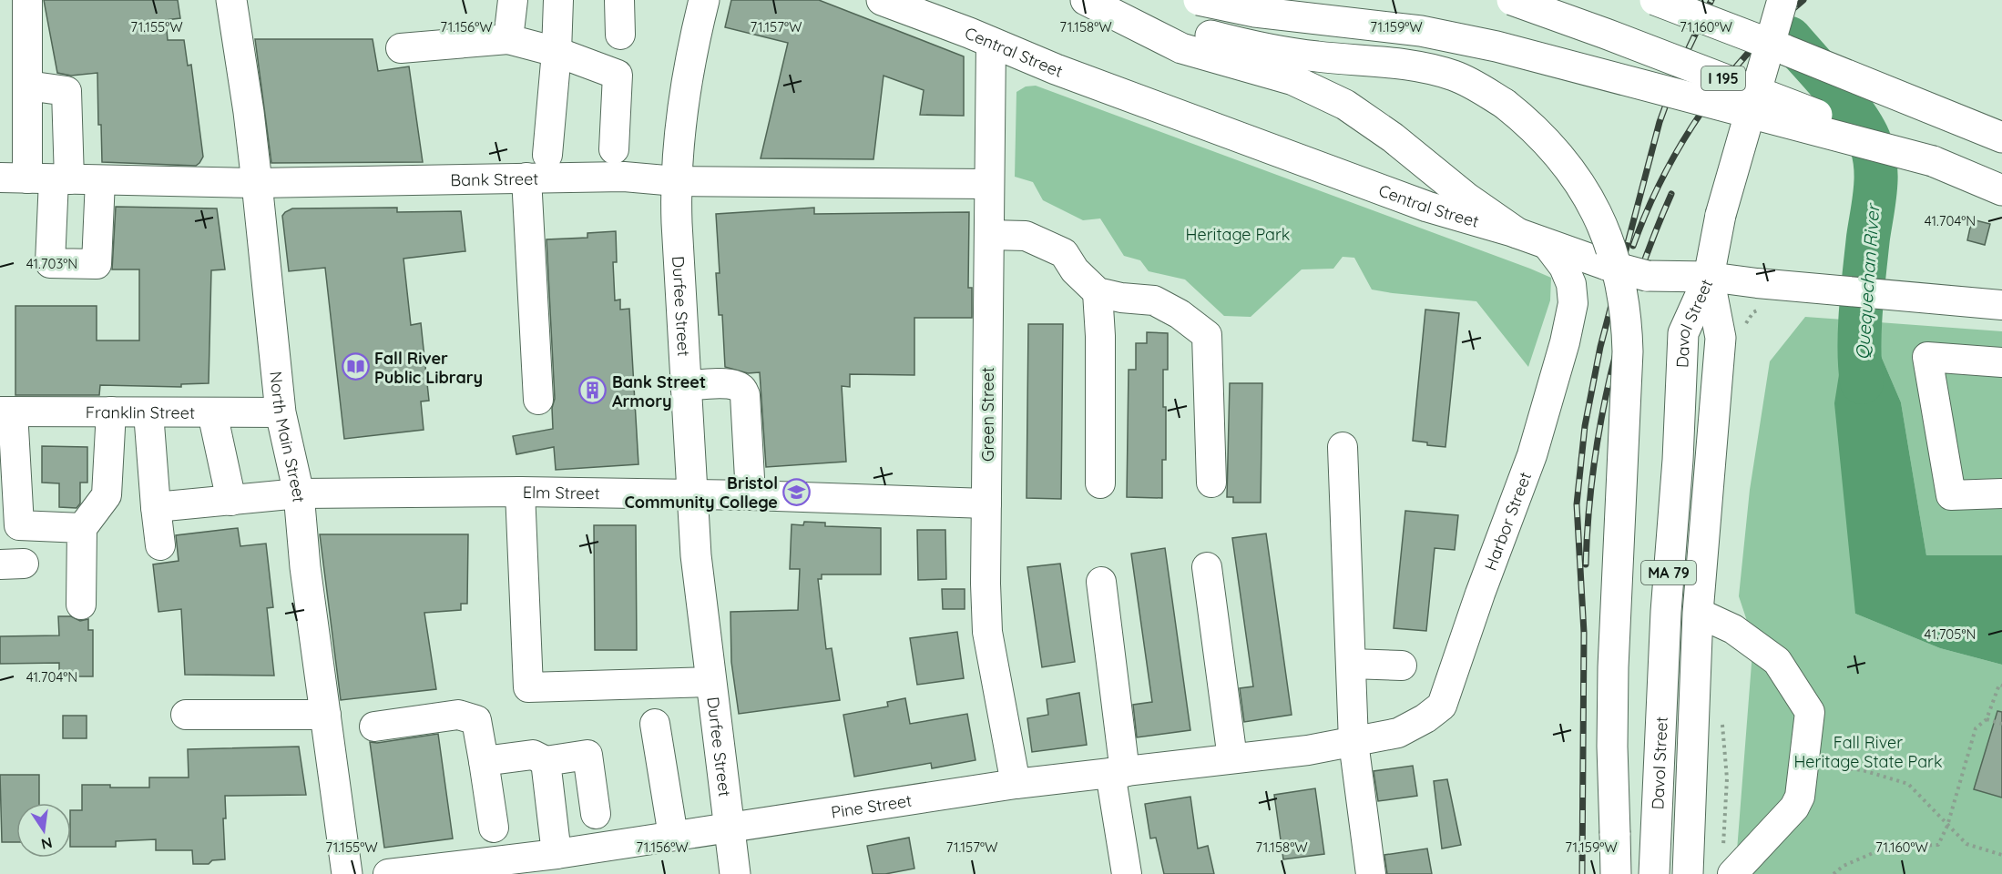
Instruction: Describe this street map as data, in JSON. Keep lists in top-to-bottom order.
{
  "streets": {
    "main road": [
      "Central Street",
      "I 195",
      "Durfee Street",
      "Davol Street",
      "North Main Street",
      "MA 79"
    ],
    "street": [
      "Bank Street",
      "Franklin Street",
      "Green Street",
      "Elm Street",
      "Harbor Street",
      "Pine Street"
    ]
  },
  "crossings": [
    ["Central Street", "Davol Street"],
    ["Central Street", "Green Street"],
    ["Central Street", "Harbor Street"],
    ["Central Street", "MA 79"],
    ["Bank Street", "Durfee Street"],
    ["Bank Street", "Green Street"],
    ["Bank Street", "North Main Street"],
    ["Durfee Street", "Elm Street"],
    ["Durfee Street", "Pine Street"],
    ["Davol Street", "MA 79"],
    ["Franklin Street", "North Main Street"],
    ["Green Street", "Elm Street"],
    ["Green Street", "Pine Street"],
    ["North Main Street", "Elm Street"],
    ["Harbor Street", "Pine Street"]
  ],
  "water": ["Quequechan River"],
  "parks": ["Heritage Park", "Fall River Heritage State Park"],
  "places": {
    "library": ["Fall River Public Library"],
    "building": ["Bank Street Armory"],
    "school or university": ["Bristol Community College"]
  },
  "north": "bottom",
  "coordinates": [
    "71.155°W",
    "71.156°W",
    "71.157°W",
    "71.158°W",
    "71.159°W",
    "71.160°W",
    "41.704°N",
    "41.703°N",
    "41.705°N"
  ]
}
